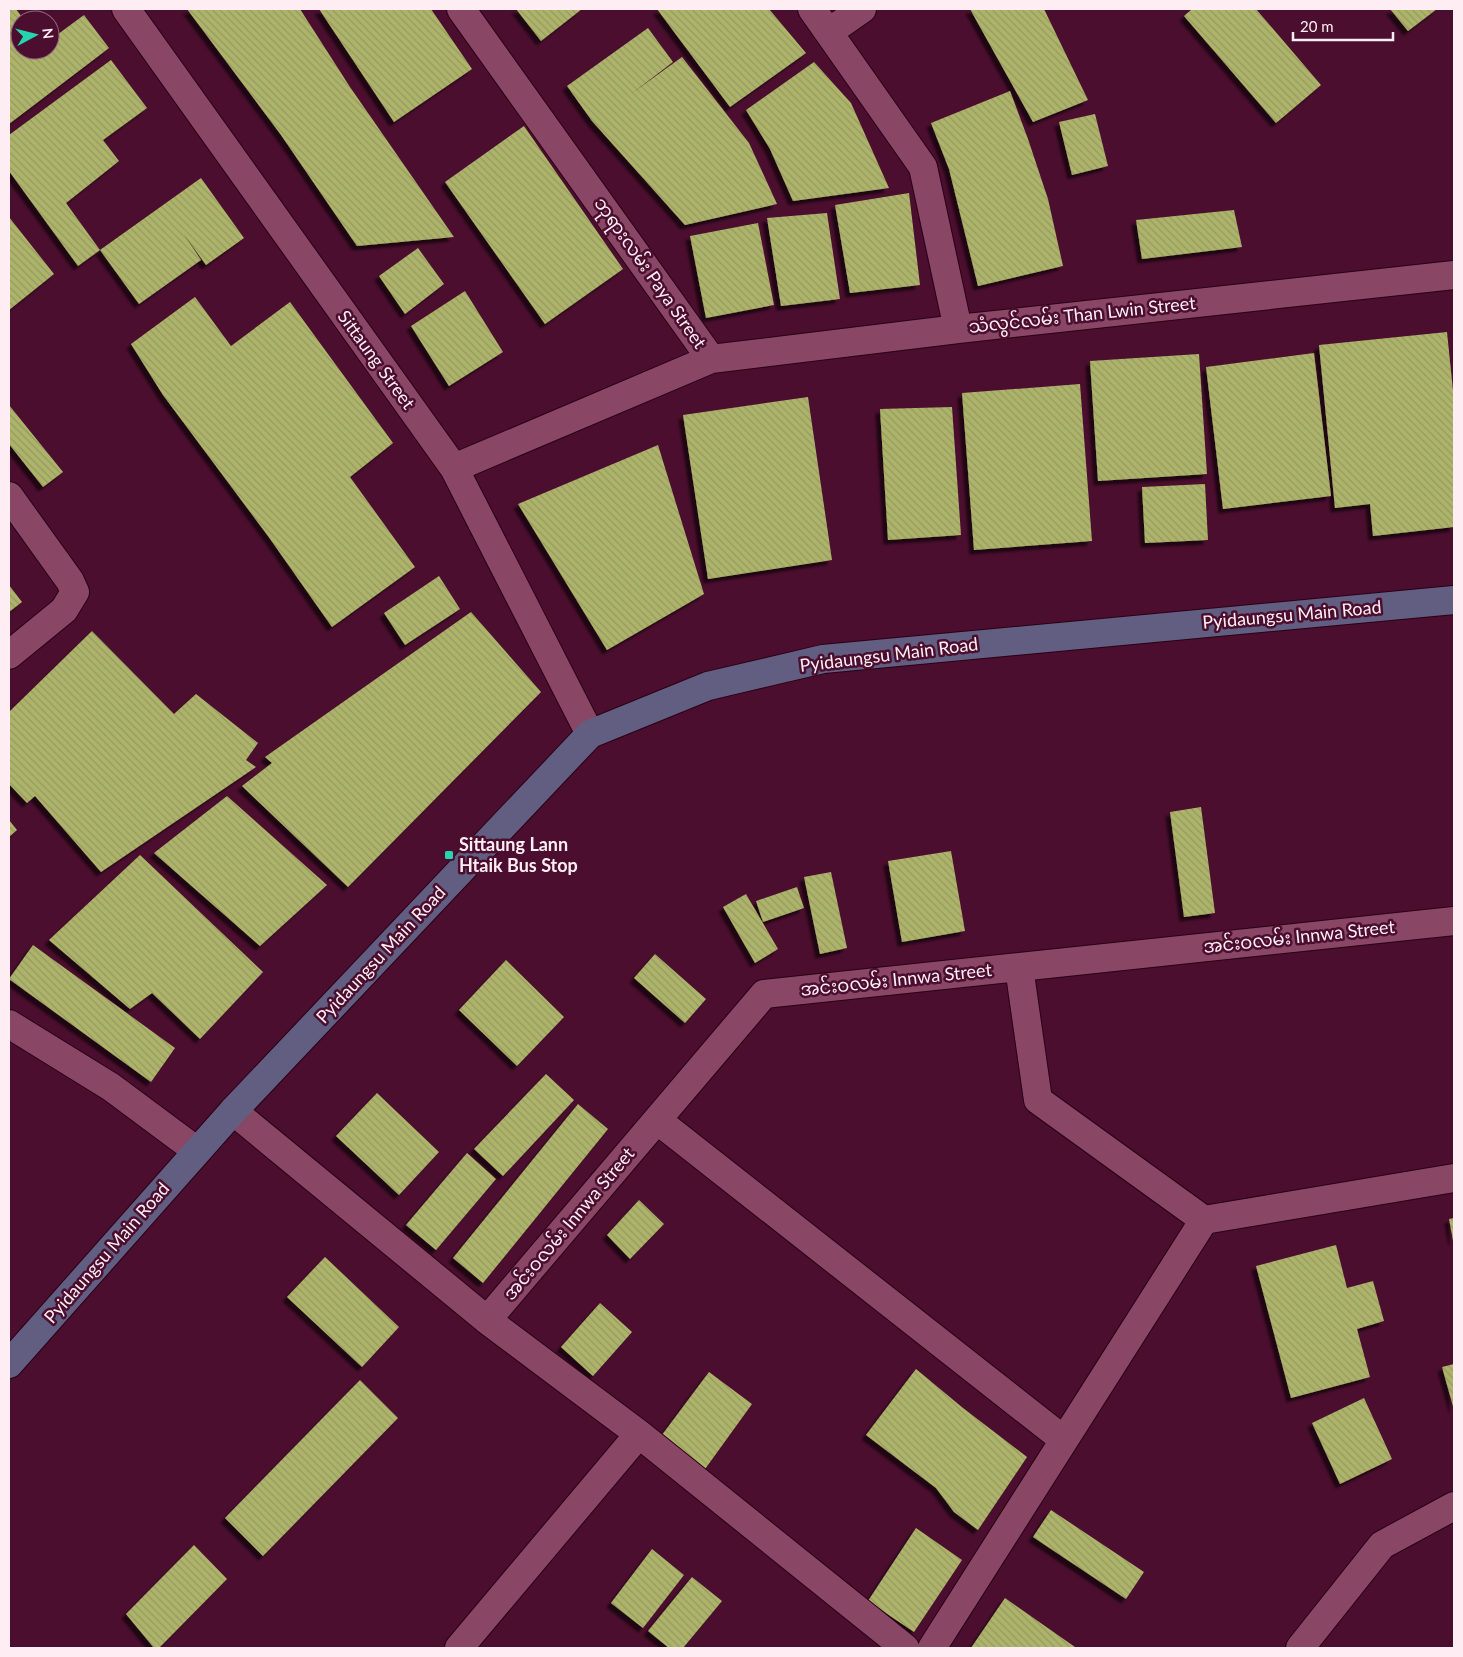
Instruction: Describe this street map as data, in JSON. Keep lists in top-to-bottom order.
{
  "streets": {
    "main road": ["Pyidaungsu Main Road"],
    "street": [
      "ဘုရားလမ်း Paya Street",
      "သံလွင်လမ်း Than Lwin Street",
      "Sittaung Street",
      "အင်းဝလမ်း Innwa Street"
    ]
  },
  "crossings": [
    ["ဘုရားလမ်း Paya Street", "သံလွင်လမ်း Than Lwin Street"],
    ["ဘုရားလမ်း Paya Street", "Sittaung Street"],
    ["Sittaung Street", "Pyidaungsu Main Road"]
  ],
  "places": {
    "transit": ["Sittaung Lann Htaik Bus Stop"]
  },
  "scale_bar": "20 m",
  "north": "right"
}
